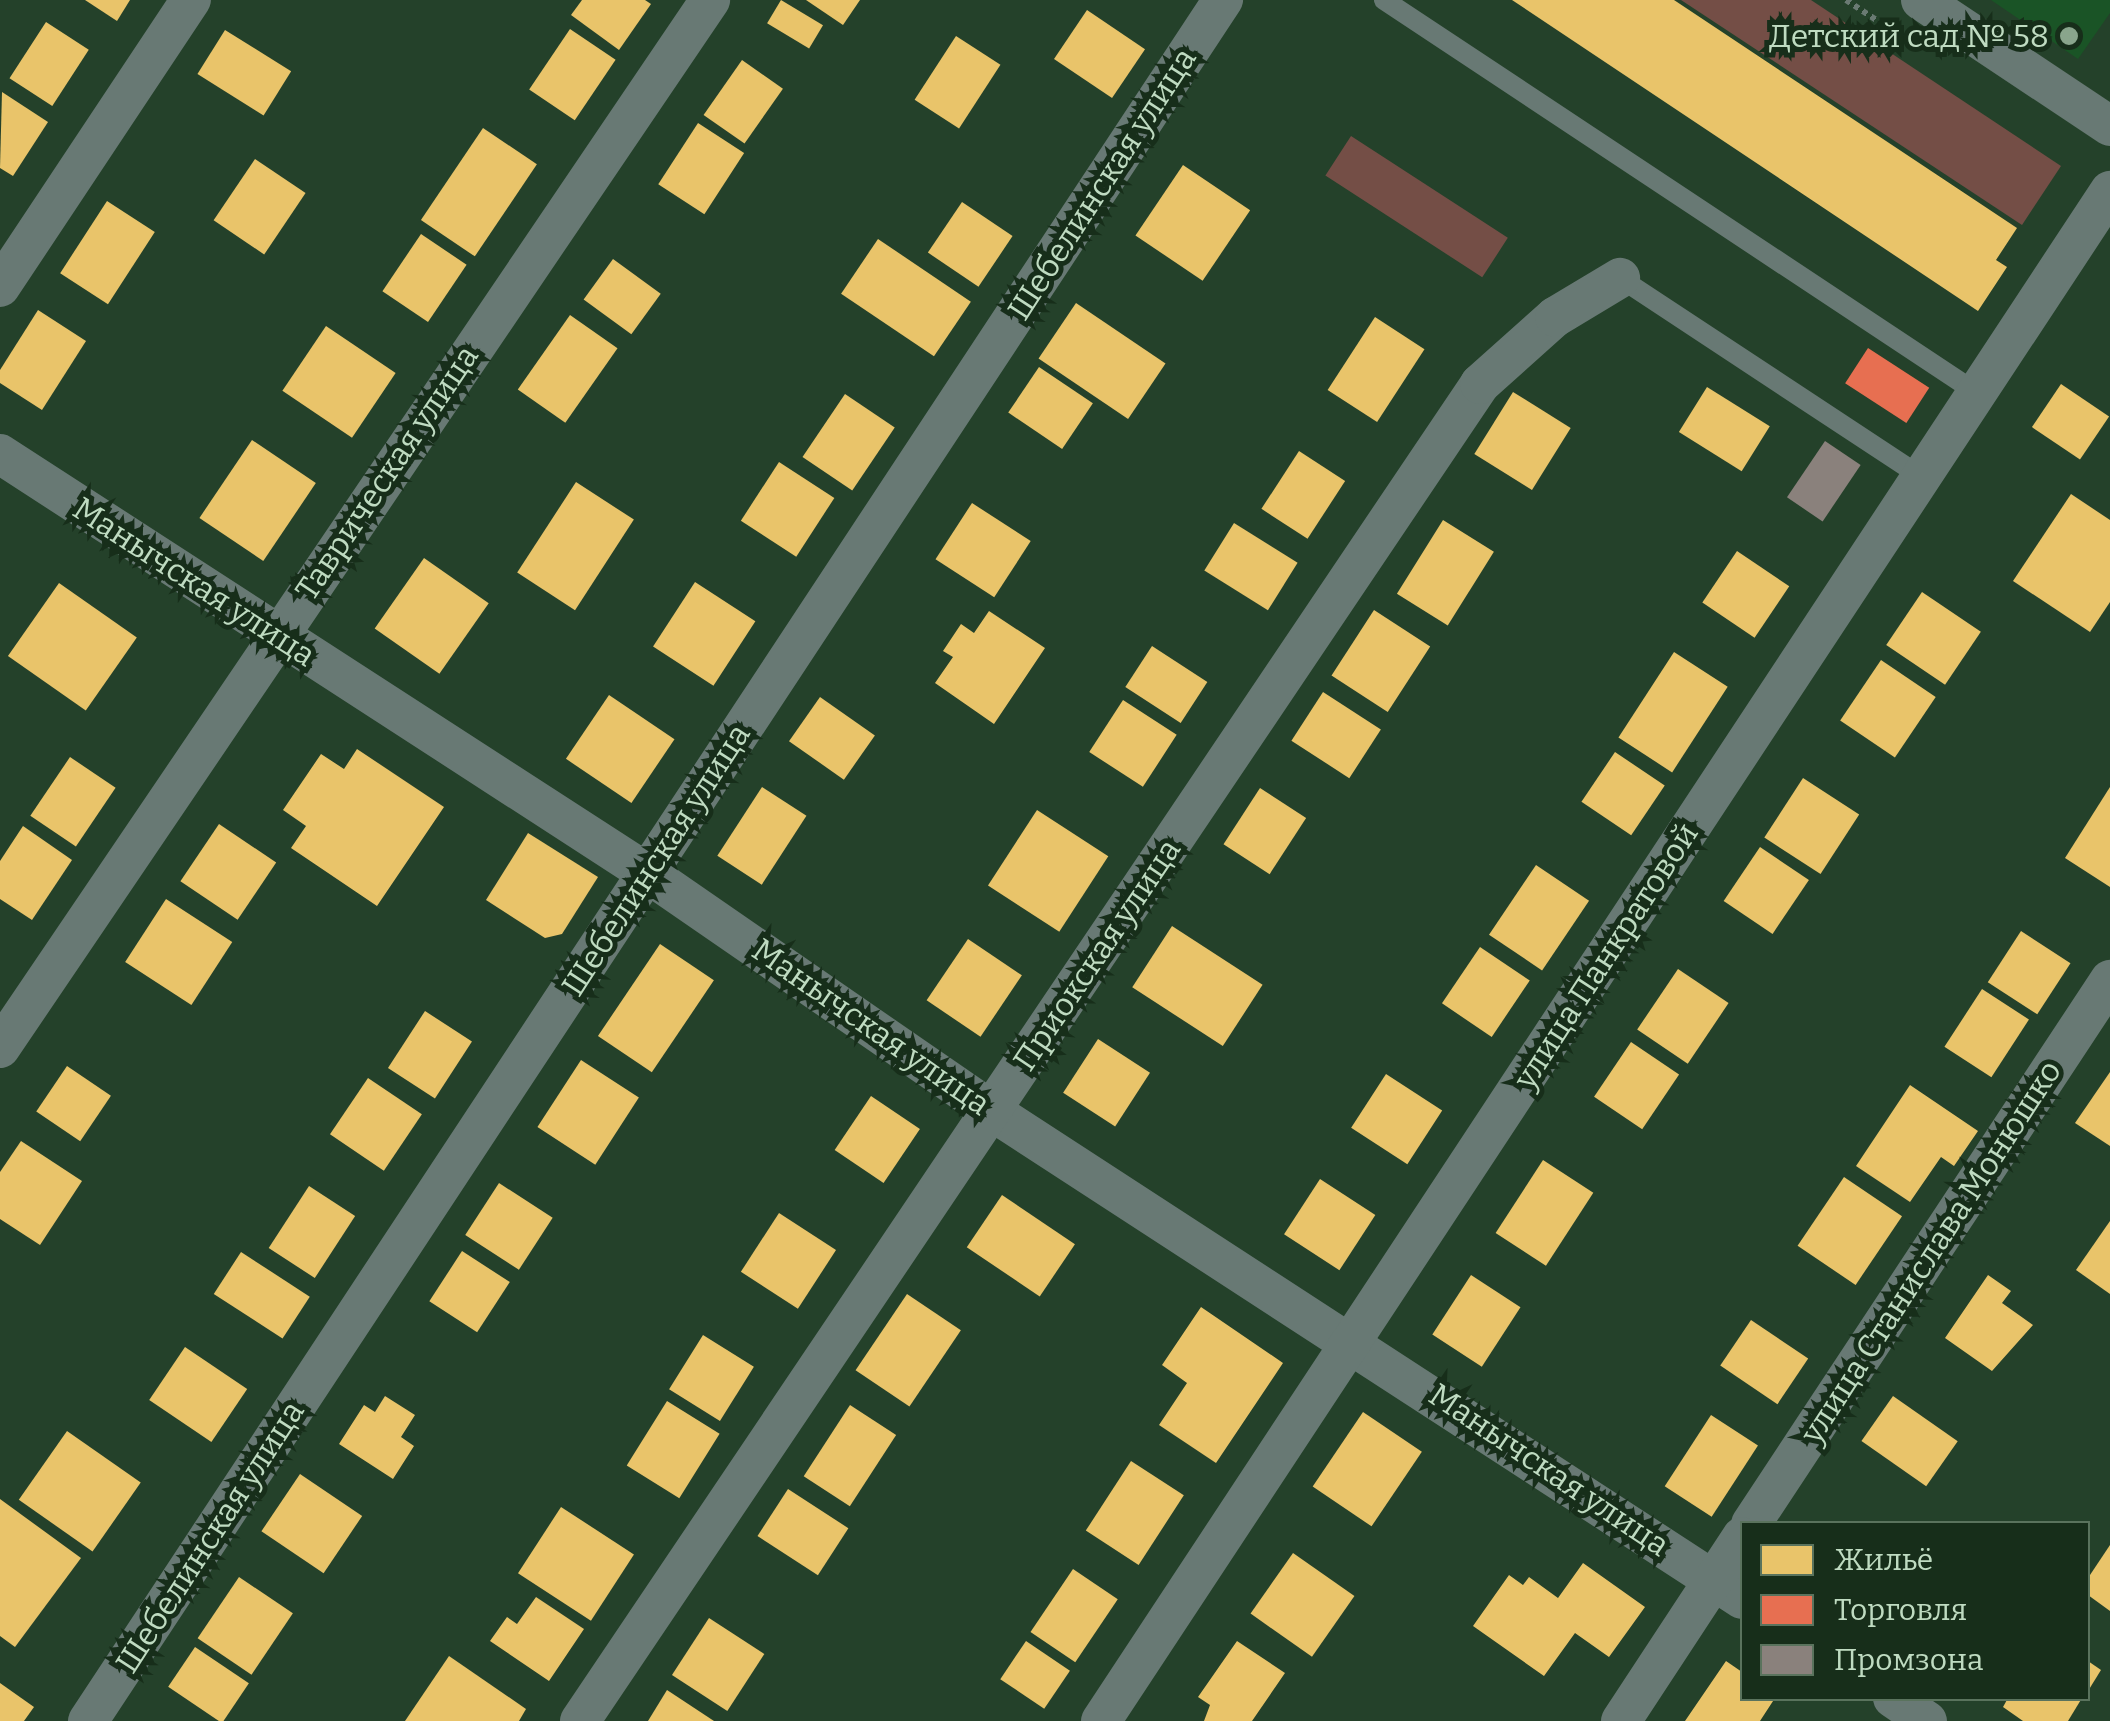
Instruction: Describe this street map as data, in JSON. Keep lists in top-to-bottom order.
{
  "streets": {
    "street": [
      "Шебелинская улица",
      "Таврическая улица",
      "Манычская улица",
      "Приокская улица",
      "улица Панкратовой",
      "улица Станислава Монюшко"
    ]
  },
  "crossings": [
    ["Шебелинская улица", "Манычская улица"],
    ["Таврическая улица", "Манычская улица"],
    ["Манычская улица", "Приокская улица"],
    ["Манычская улица", "улица Панкратовой"]
  ],
  "places": ["Детский сад № 58"],
  "legend": ["Жильё", "Торговля", "Промзона"]
}
